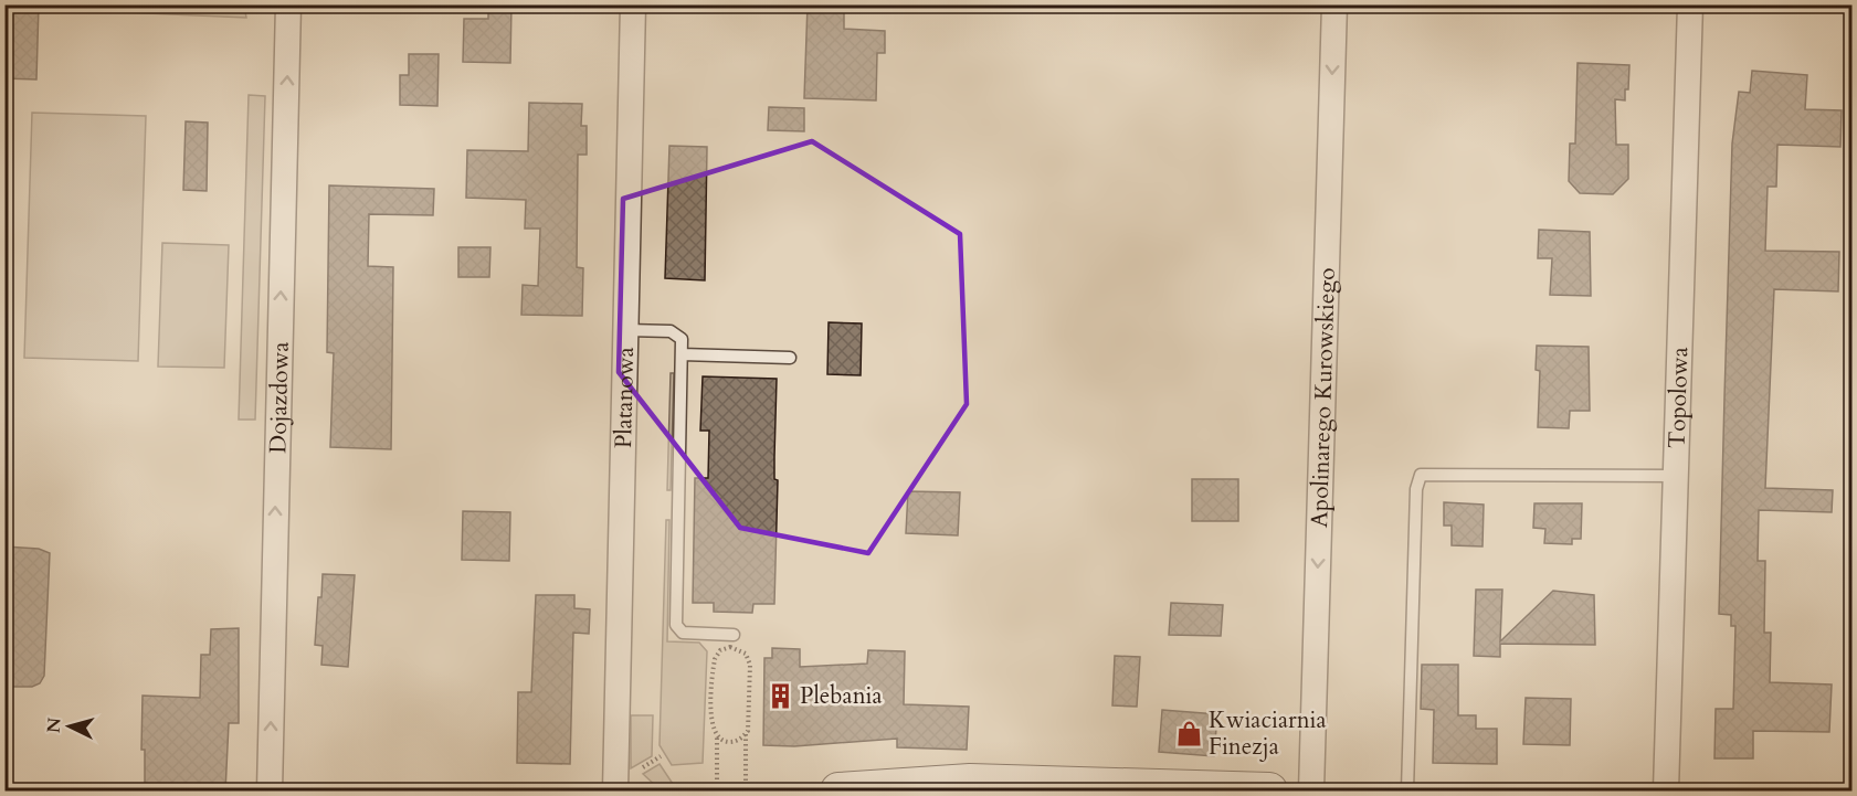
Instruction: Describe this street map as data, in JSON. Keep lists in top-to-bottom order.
{
  "streets": {
    "street": [
      "Dojazdowa",
      "Platanowa",
      "Apolinarego Kurowskiego",
      "Topolowa"
    ]
  },
  "one_way": ["Dojazdowa", "Apolinarego Kurowskiego"],
  "places": {
    "building": ["Plebania"],
    "shop": ["Kwiaciarnia Finezja"]
  },
  "north": "left"
}
